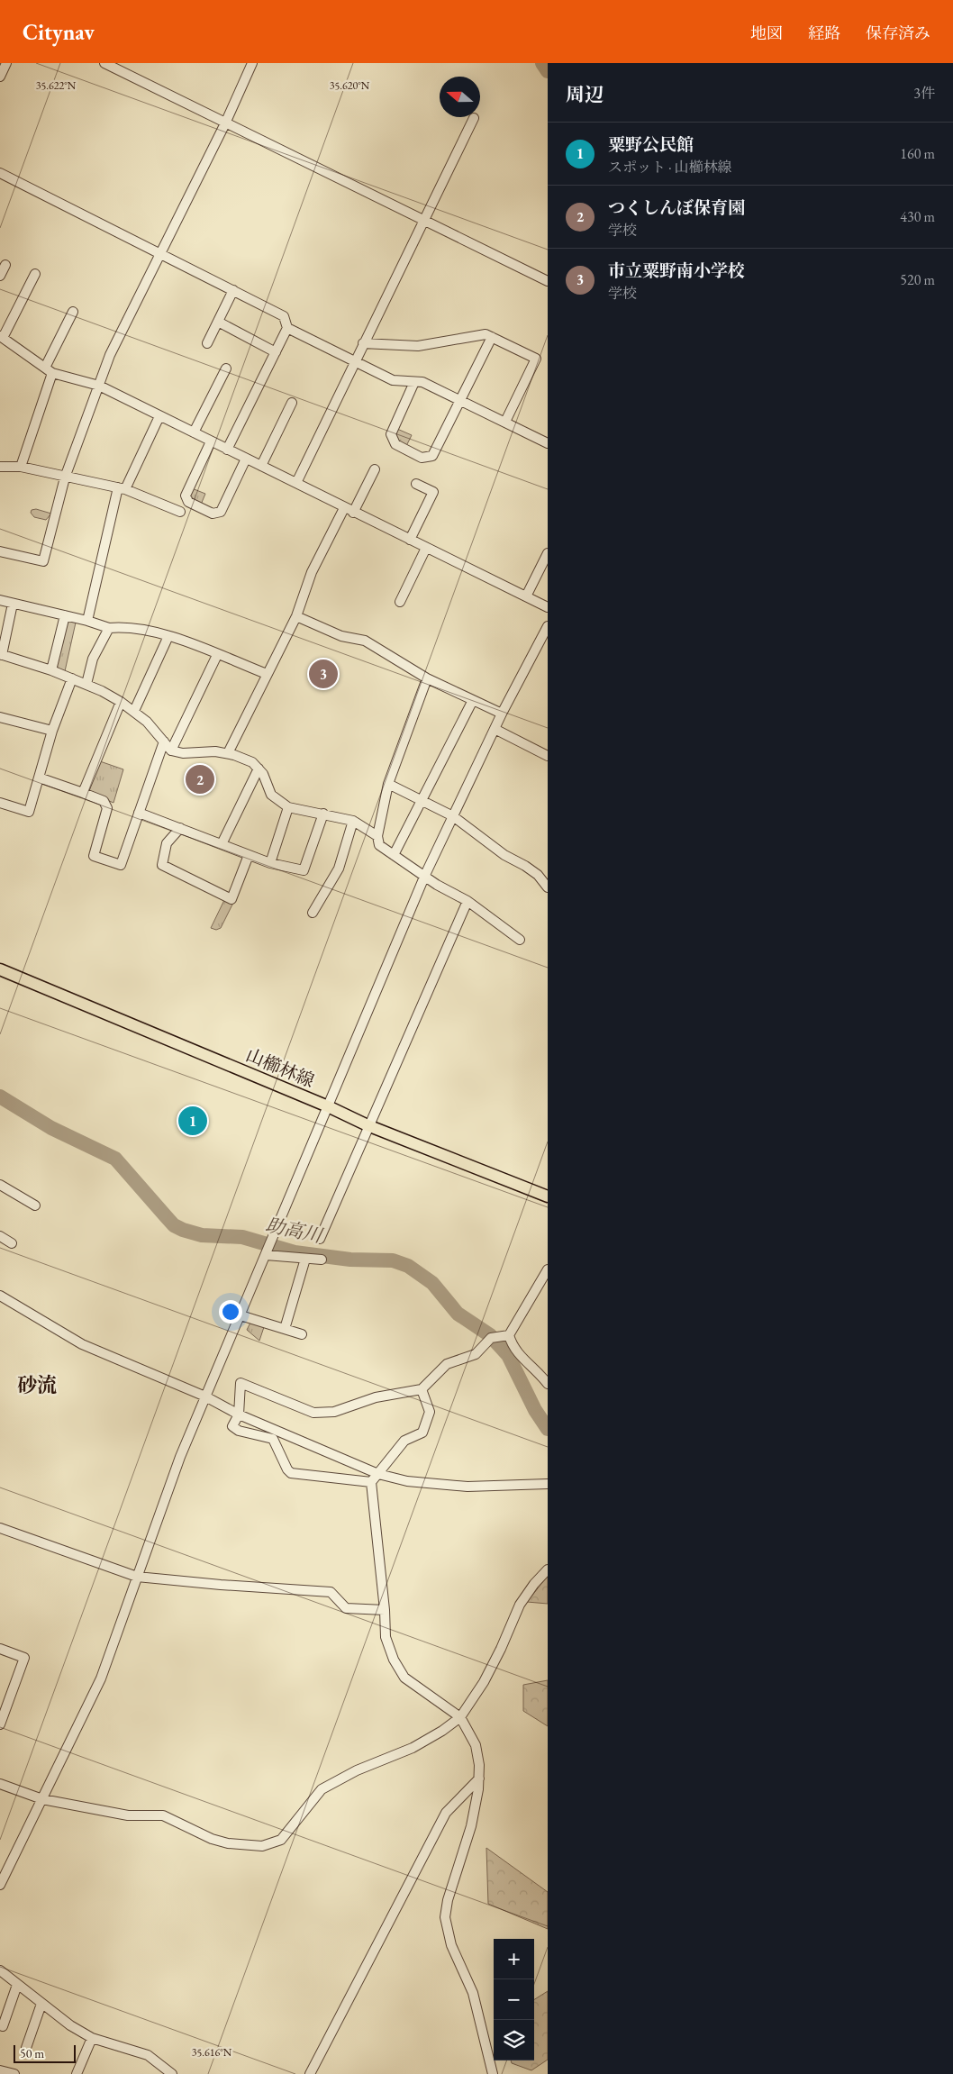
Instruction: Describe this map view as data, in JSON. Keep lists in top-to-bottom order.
{
  "streets": {
    "main road": ["山櫛林線"]
  },
  "districts": ["砂流"],
  "water": ["助高川"],
  "scale_bar": "50 m",
  "north": "left",
  "page": {
    "header": "Citynav",
    "nav": ["地図", "経路", "保存済み"],
    "heading": ["周辺", "3件"],
    "list": [
      {
        "mark": "1",
        "name": "粟野公民館",
        "note": "スポット · 山櫛林線",
        "value": "160 m"
      },
      {
        "mark": "2",
        "name": "つくしんぼ保育園",
        "note": "学校",
        "value": "430 m"
      },
      {
        "mark": "3",
        "name": "市立粟野南小学校",
        "note": "学校",
        "value": "520 m"
      }
    ],
    "pins": ["3", "2", "1"],
    "map_buttons": ["+", "−"],
    "scale": "50 m"
  },
  "coordinates": ["35.622°N", "35.620°N", "35.616°N"]
}
